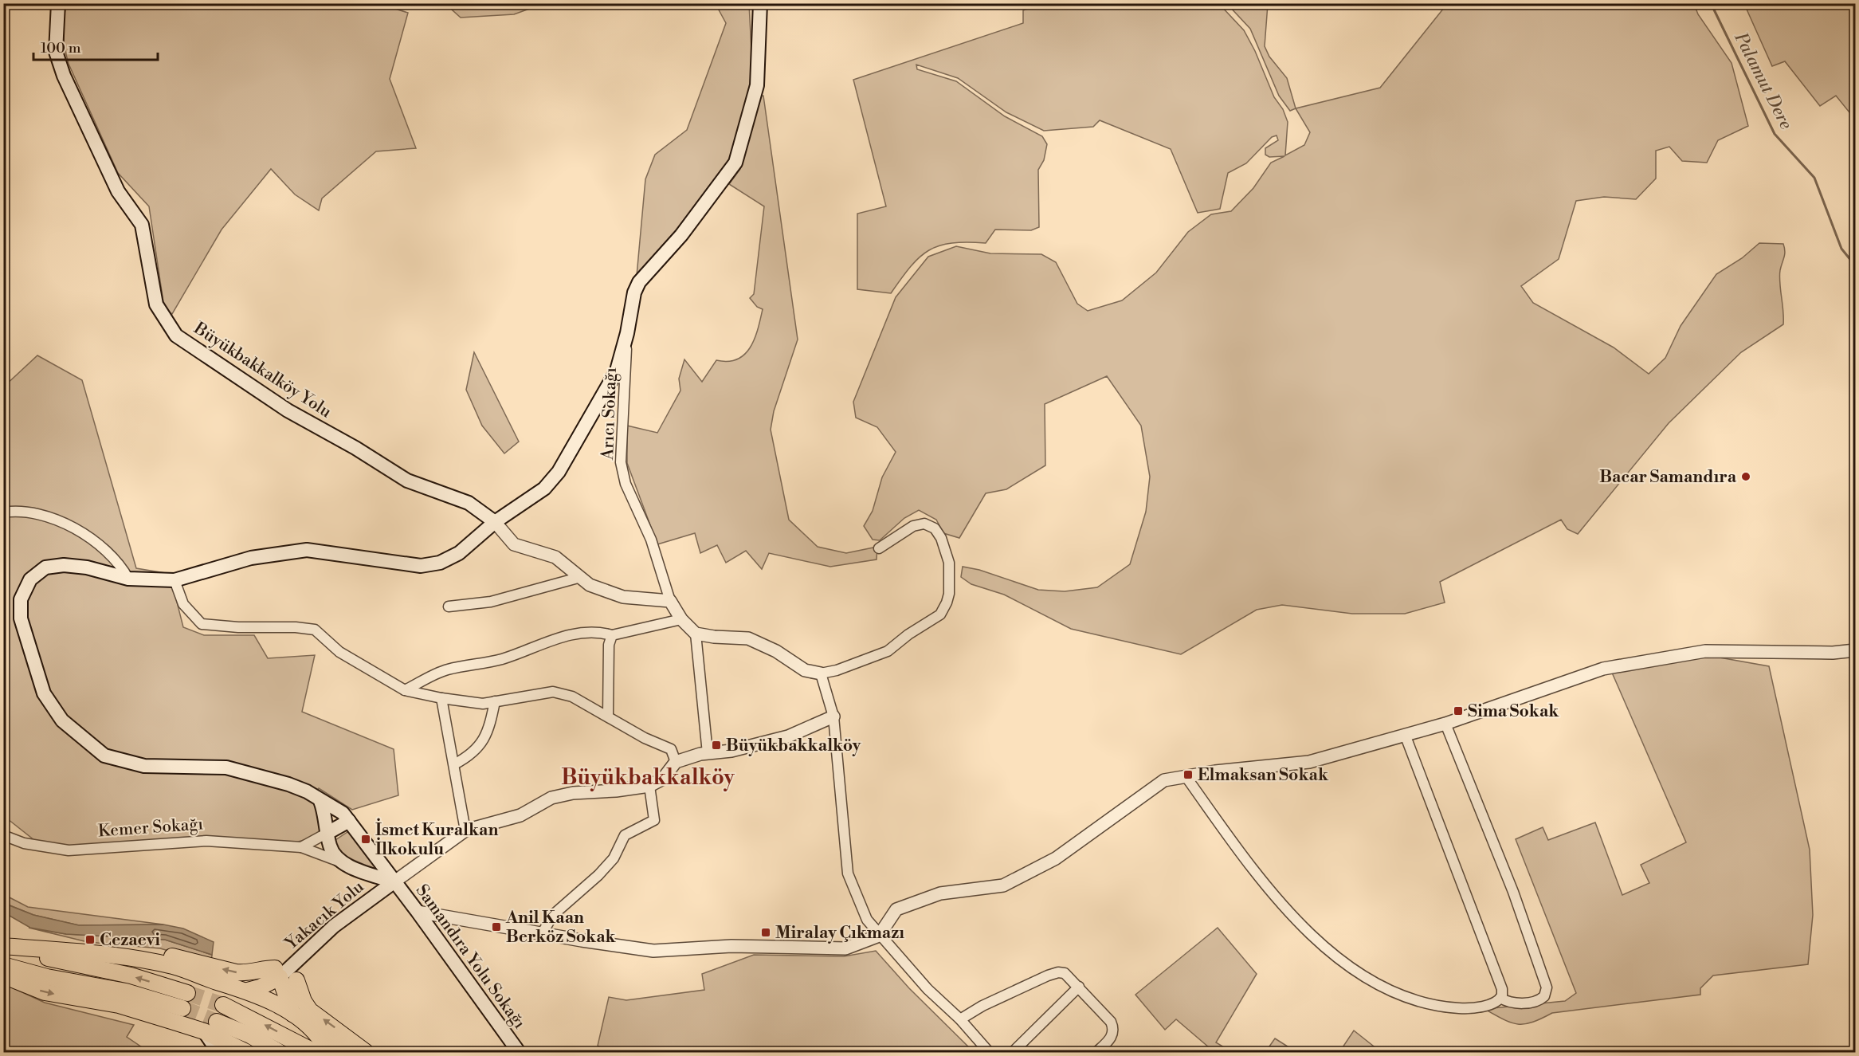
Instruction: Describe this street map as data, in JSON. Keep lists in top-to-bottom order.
{
  "streets": {
    "main road": [
      "Büyükbakkalköy Yolu",
      "Kemer Sokağı",
      "Yakacık Yolu",
      "Samandıra Yolu Sokağı"
    ],
    "street": ["Arıcı Sokağı"]
  },
  "crossings": [
    ["Büyükbakkalköy Yolu", "Samandıra Yolu Sokağı"],
    ["Arıcı Sokağı", "Samandıra Yolu Sokağı"],
    ["Kemer Sokağı", "Yakacık Yolu"],
    ["Kemer Sokağı", "Samandıra Yolu Sokağı"],
    ["Yakacık Yolu", "Samandıra Yolu Sokağı"]
  ],
  "districts": ["Büyükbakkalköy"],
  "water": ["Palamut Dere"],
  "places": {
    "other": ["Bacar Samandıra"],
    "transit": [
      "Sima Sokak",
      "Büyükbakkalköy",
      "Elmaksan Sokak",
      "İsmet Kuralkan İlkokulu",
      "Anil Kaan Berköz Sokak",
      "Miralay Çıkmazı",
      "Cezaevi"
    ]
  },
  "scale_bar": "100 m"
}
